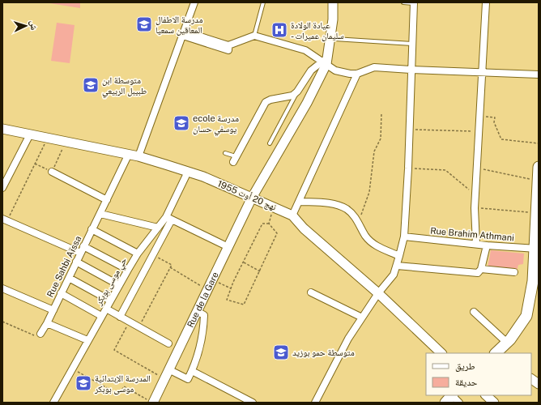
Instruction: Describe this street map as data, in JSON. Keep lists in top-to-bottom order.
{
  "streets": {
    "street": [
      "نهج 20 أوت 1955",
      "Rue Brahim Athmani",
      "Rue Sahbi Aïssa",
      "حي موسى بوبكر",
      "Rue de la Gare"
    ]
  },
  "crossings": [
    ["نهج 20 أوت 1955", "Rue Sahbi Aïssa"],
    ["نهج 20 أوت 1955", "حي موسى بوبكر"],
    ["نهج 20 أوت 1955", "Rue de la Gare"]
  ],
  "places": {
    "school or university": [
      "مدرسة الاطفال المعاقين سمعيا",
      "متوسطة ابن طبيبل الربيعي",
      "ecole مدرسة يوسفي حسان",
      "متوسطة حمو بوزيد",
      "المدرسة الإبتدائية موسى بوبكر"
    ],
    "hospital": ["عيادة الولادة - سليمان عميرات"]
  },
  "legend": ["طريق", "حديقة"],
  "north": "right"
}
